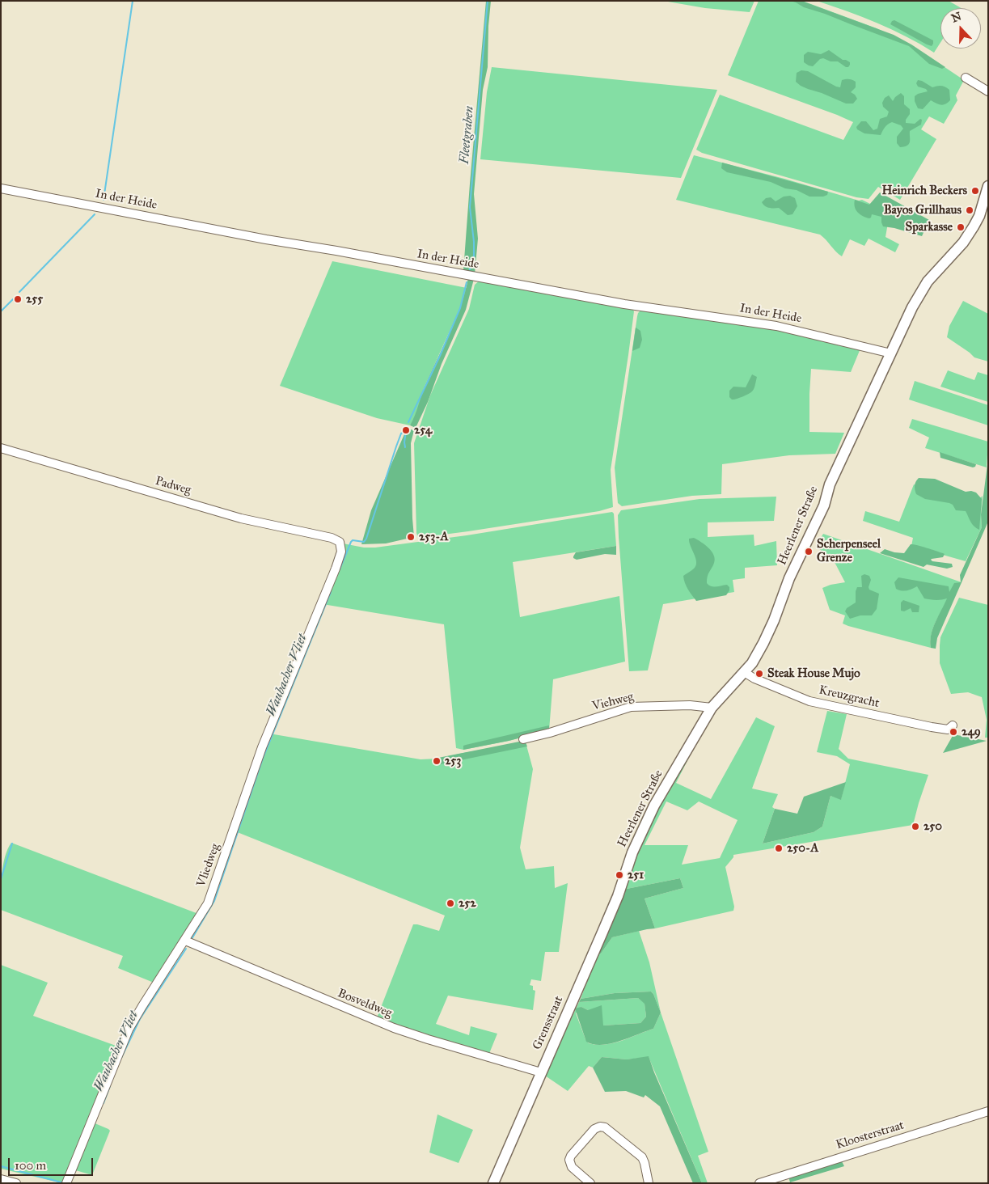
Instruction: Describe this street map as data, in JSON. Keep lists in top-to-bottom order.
{
  "streets": {
    "main road": ["Heerlener Straße", "Grensstraat"],
    "street": [
      "In der Heide",
      "Padweg",
      "Kreuzgracht",
      "Viehweg",
      "Vliedweg",
      "Bosveldweg",
      "Kloosterstraat"
    ]
  },
  "crossings": [
    ["In der Heide", "Heerlener Straße"],
    ["Padweg", "Vliedweg"],
    ["Heerlener Straße", "Kreuzgracht"],
    ["Heerlener Straße", "Viehweg"],
    ["Heerlener Straße", "Grensstraat"],
    ["Vliedweg", "Bosveldweg"],
    ["Bosveldweg", "Grensstraat"]
  ],
  "water": ["Fleetgraben", "Waubacher Vliet"],
  "places": [
    "Heinrich Beckers",
    "Bayos Grillhaus",
    "Sparkasse",
    "255",
    "254",
    "253-A",
    "Scherpenseel Grenze",
    "Steak House Mujo",
    "249",
    "253",
    "250",
    "250-A",
    "251",
    "252"
  ],
  "scale_bar": "100 m",
  "north": "top"
}
